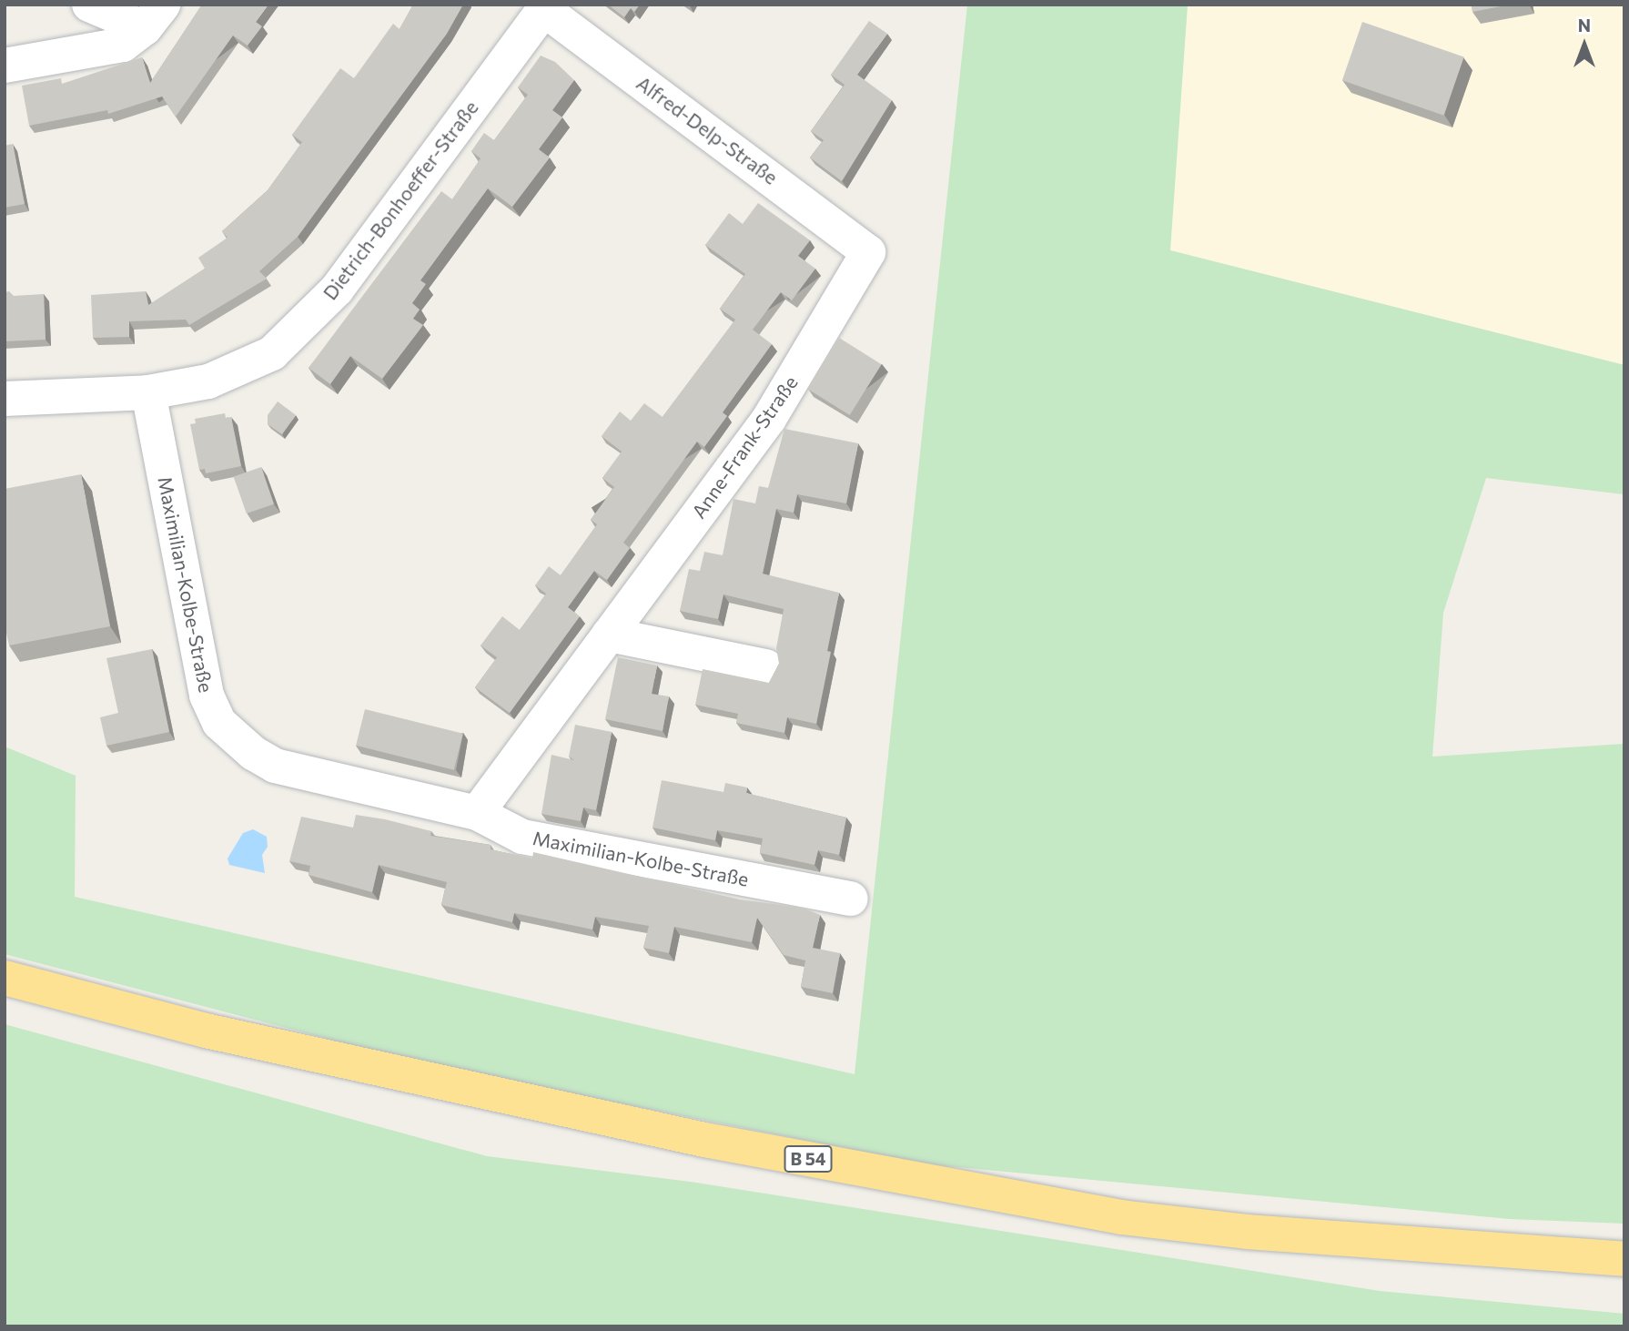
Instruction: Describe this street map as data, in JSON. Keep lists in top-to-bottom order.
{
  "streets": {
    "highway": ["B 54"],
    "street": [
      "Alfred-Delp-Straße",
      "Dietrich-Bonhoeffer-Straße",
      "Anne-Frank-Straße",
      "Maximilian-Kolbe-Straße"
    ]
  },
  "crossings": [
    ["Alfred-Delp-Straße", "Dietrich-Bonhoeffer-Straße"],
    ["Alfred-Delp-Straße", "Anne-Frank-Straße"],
    ["Dietrich-Bonhoeffer-Straße", "Maximilian-Kolbe-Straße"],
    ["Anne-Frank-Straße", "Maximilian-Kolbe-Straße"]
  ],
  "north": "top"
}
